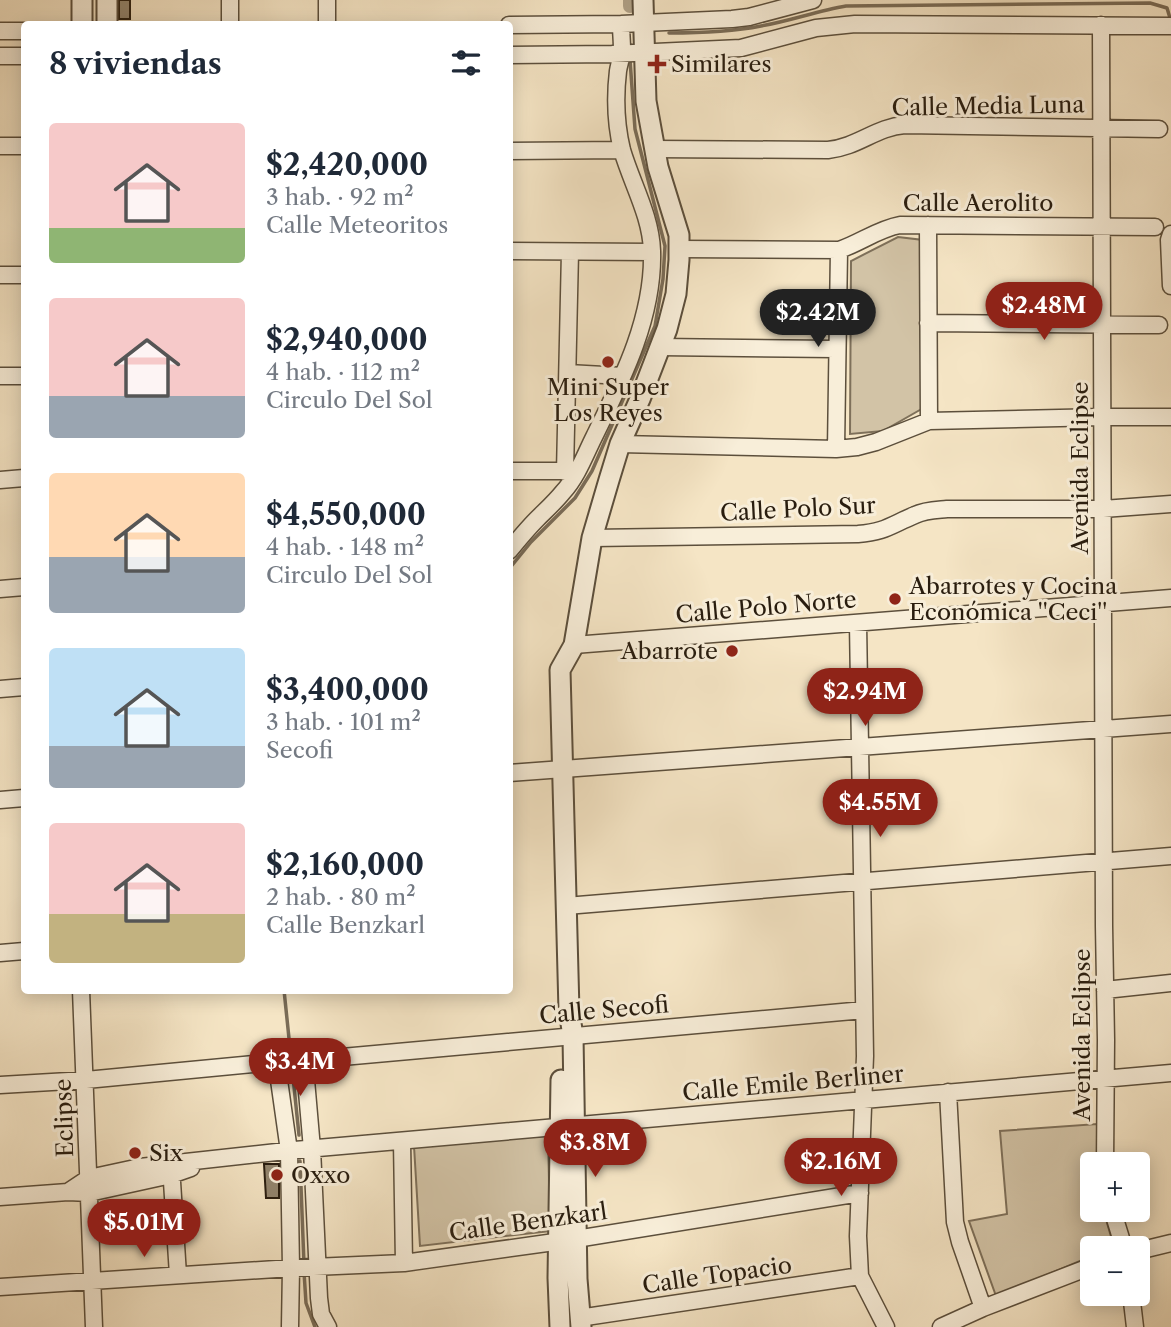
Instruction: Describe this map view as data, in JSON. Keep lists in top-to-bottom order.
{
  "streets": {
    "street": [
      "Calle Media Luna",
      "Calle Aerolito",
      "Avenida Eclipse",
      "Calle Polo Sur",
      "Calle Polo Norte",
      "Calle Secofi",
      "Calle Emile Berliner",
      "Eclipse",
      "Calle Benzkarl",
      "Calle Topacio"
    ]
  },
  "crossings": [
    ["Calle Media Luna", "Avenida Eclipse"],
    ["Calle Aerolito", "Avenida Eclipse"],
    ["Avenida Eclipse", "Calle Polo Sur"],
    ["Avenida Eclipse", "Calle Polo Norte"],
    ["Avenida Eclipse", "Calle Emile Berliner"],
    ["Calle Secofi", "Calle Emile Berliner"],
    ["Calle Emile Berliner", "Eclipse"],
    ["Eclipse", "Calle Benzkarl"]
  ],
  "places": {
    "health": ["Similares"],
    "other": [
      "Mini Super Los Reyes",
      "Abarrotes y Cocina Económica ''Ceci''",
      "Abarrote",
      "Six",
      "Oxxo"
    ]
  },
  "page": {
    "heading": "8 viviendas",
    "list": [
      {
        "name": "$2,420,000",
        "note": "3 hab. · 92 m² · Calle Meteoritos"
      },
      {
        "name": "$2,940,000",
        "note": "4 hab. · 112 m² · Circulo Del Sol"
      },
      {
        "name": "$4,550,000",
        "note": "4 hab. · 148 m² · Circulo Del Sol"
      },
      {
        "name": "$3,400,000",
        "note": "3 hab. · 101 m² · Secofi"
      },
      {
        "name": "$2,160,000",
        "note": "2 hab. · 80 m² · Calle Benzkarl"
      }
    ],
    "price": [
      "$2.48M",
      "$2.42M",
      "$2.94M",
      "$4.55M",
      "$3.4M",
      "$3.8M",
      "$2.16M",
      "$5.01M"
    ],
    "map_buttons": ["+", "−"]
  }
}
